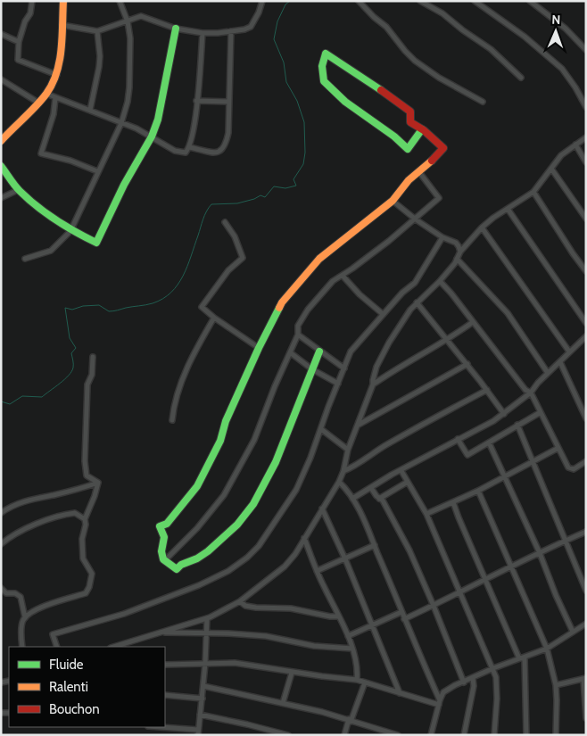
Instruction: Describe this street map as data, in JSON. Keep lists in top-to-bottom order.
{
  "legend": ["Fluide", "Ralenti", "Bouchon"],
  "north": "top"
}
